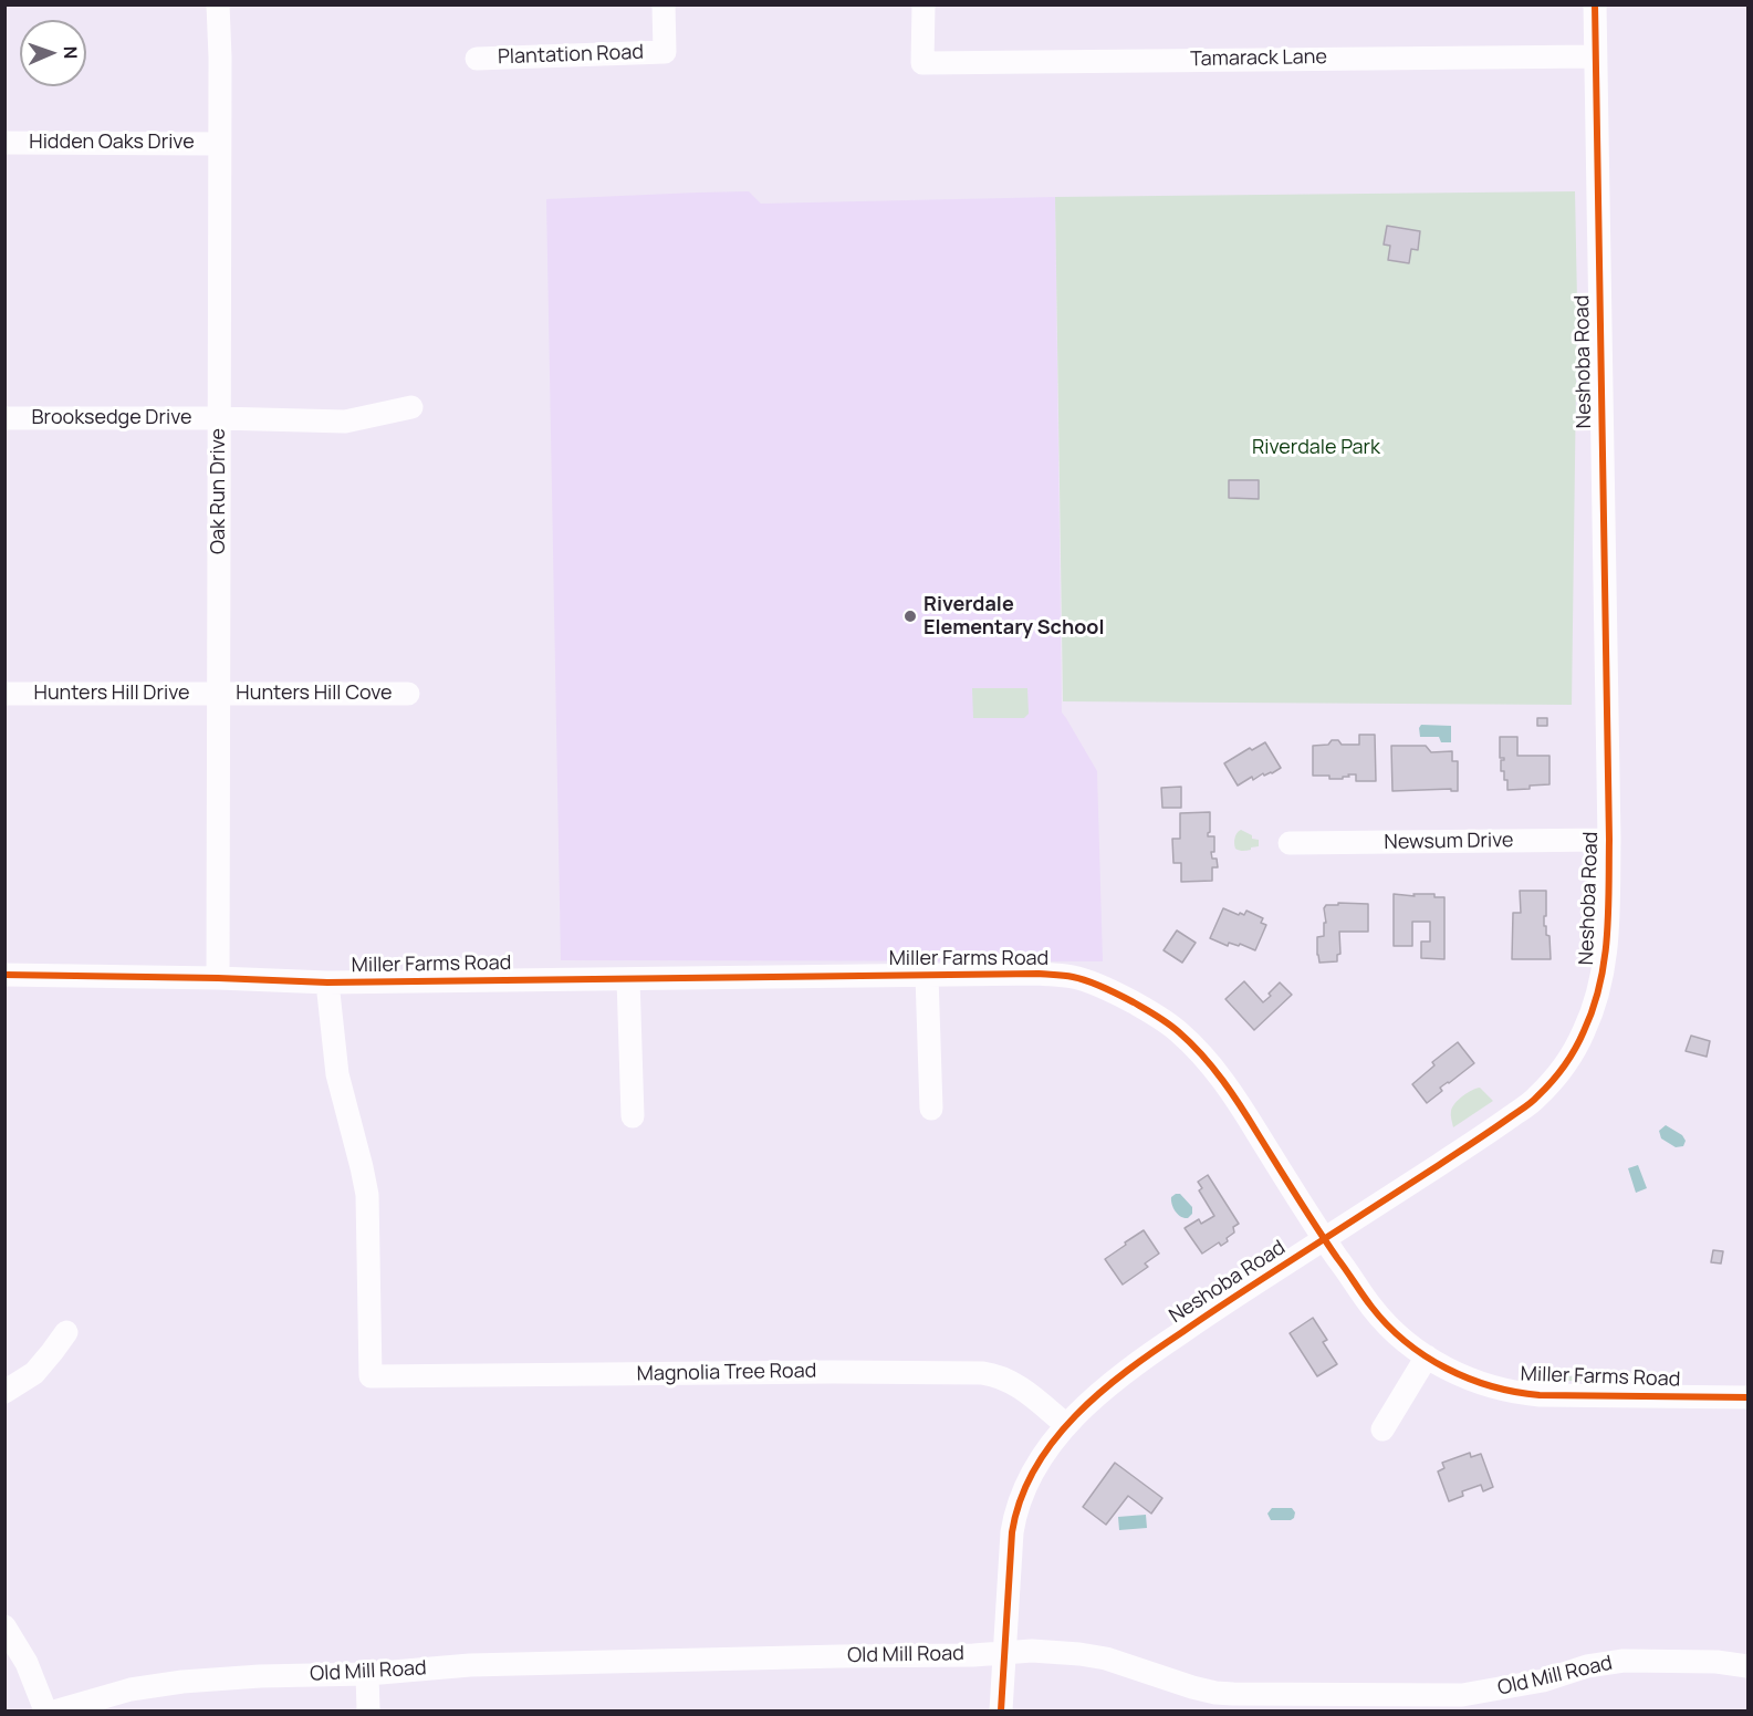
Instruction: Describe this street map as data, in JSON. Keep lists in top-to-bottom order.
{
  "streets": {
    "street": [
      "Plantation Road",
      "Tamarack Lane",
      "Hidden Oaks Drive",
      "Neshoba Road",
      "Brooksedge Drive",
      "Oak Run Drive",
      "Hunters Hill Drive",
      "Hunters Hill Cove",
      "Newsum Drive",
      "Miller Farms Road",
      "Magnolia Tree Road",
      "Old Mill Road"
    ]
  },
  "crossings": [
    ["Tamarack Lane", "Neshoba Road"],
    ["Hidden Oaks Drive", "Oak Run Drive"],
    ["Neshoba Road", "Newsum Drive"],
    ["Neshoba Road", "Miller Farms Road"],
    ["Neshoba Road", "Magnolia Tree Road"],
    ["Neshoba Road", "Old Mill Road"],
    ["Brooksedge Drive", "Oak Run Drive"],
    ["Oak Run Drive", "Hunters Hill Drive"],
    ["Oak Run Drive", "Hunters Hill Cove"],
    ["Oak Run Drive", "Miller Farms Road"],
    ["Hunters Hill Drive", "Hunters Hill Cove"],
    ["Miller Farms Road", "Magnolia Tree Road"]
  ],
  "parks": ["Riverdale Park"],
  "places": ["Riverdale Elementary School"],
  "north": "right"
}
